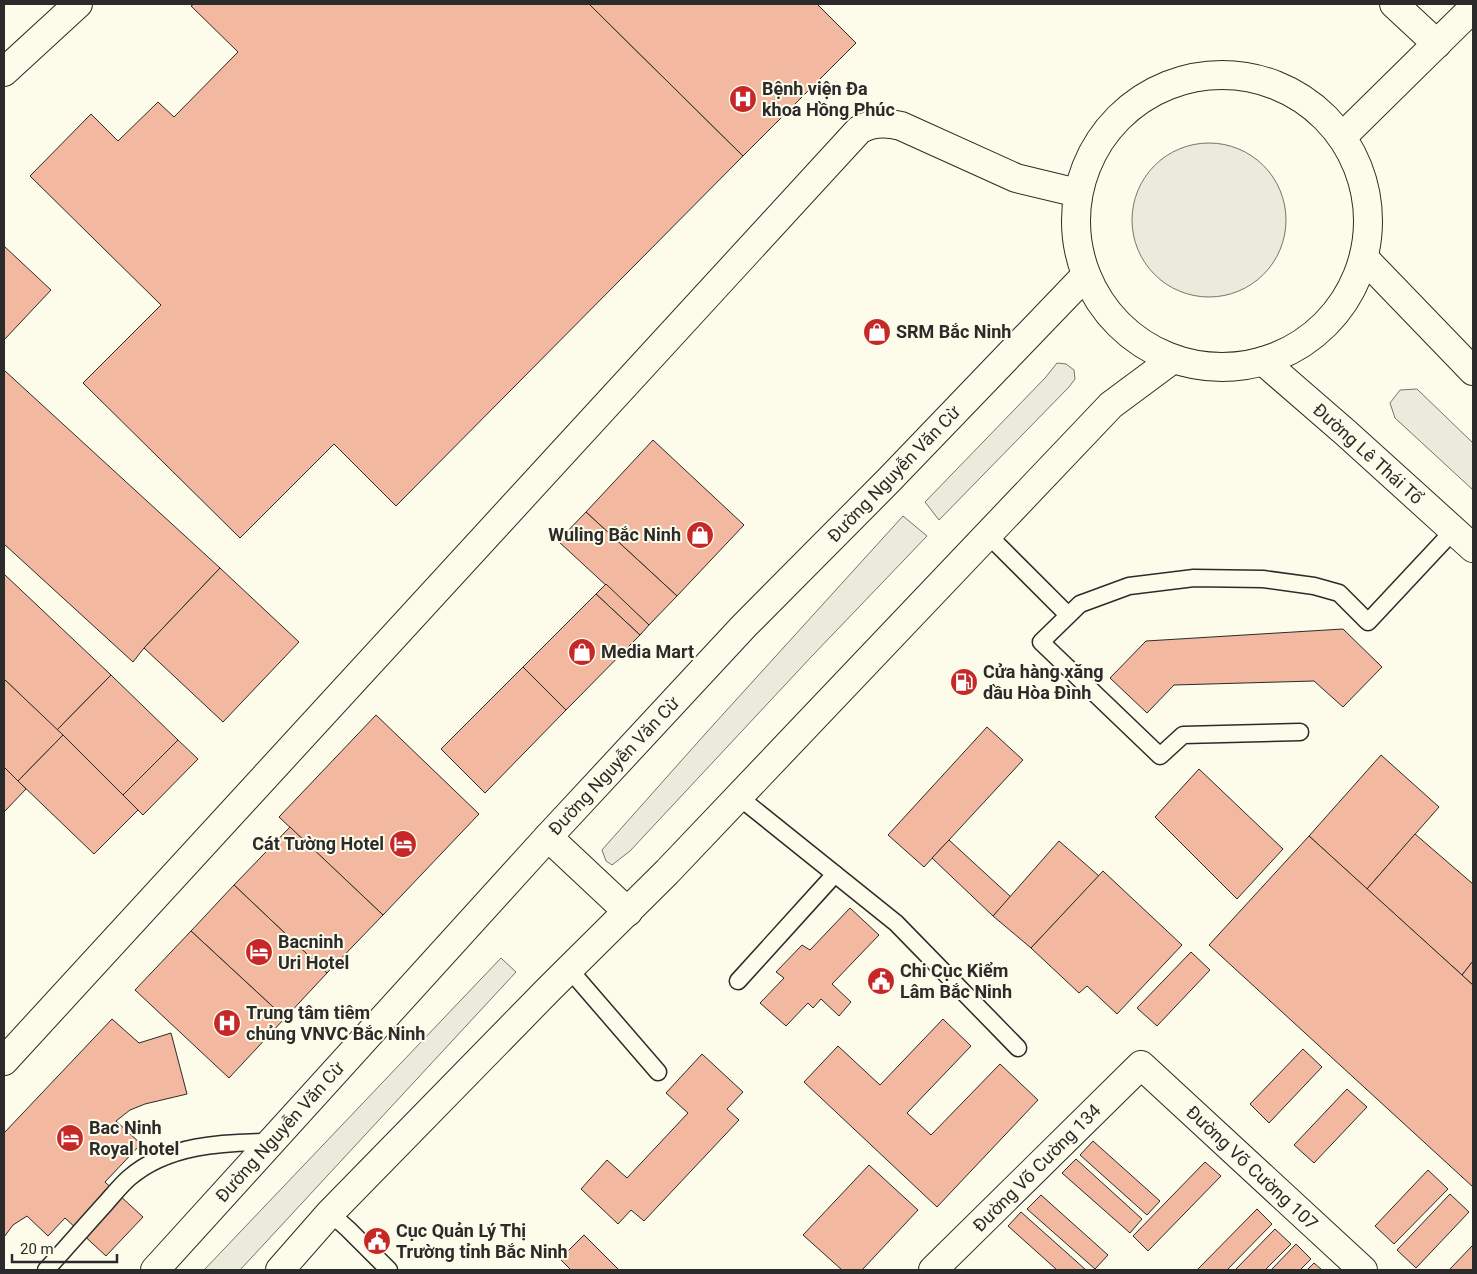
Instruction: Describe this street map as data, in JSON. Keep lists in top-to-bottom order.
{
  "streets": {
    "main road": [
      "Đường Lê Thái Tổ",
      "Đường Nguyễn Văn Cừ",
      "Đường Võ Cường 134",
      "Đường Võ Cường 107"
    ]
  },
  "crossings": [
    ["Đường Võ Cường 134", "Đường Võ Cường 107"]
  ],
  "places": {
    "hospital": ["Bệnh viện Đa khoa Hồng Phúc", "Trung tâm tiêm chủng VNVC Bắc Ninh"],
    "shop": ["SRM Bắc Ninh", "Wuling Bắc Ninh", "Media Mart"],
    "fuel station": ["Cửa hàng xăng dầu Hòa Đình"],
    "hotel": ["Cát Tường Hotel", "Bacninh Uri Hotel", "Bac Ninh Royal hotel"],
    "public building": ["Chi Cục Kiểm Lâm Bắc Ninh", "Cục Quản Lý Thị Trường tỉnh Bắc Ninh"]
  },
  "scale_bar": "20 m"
}
